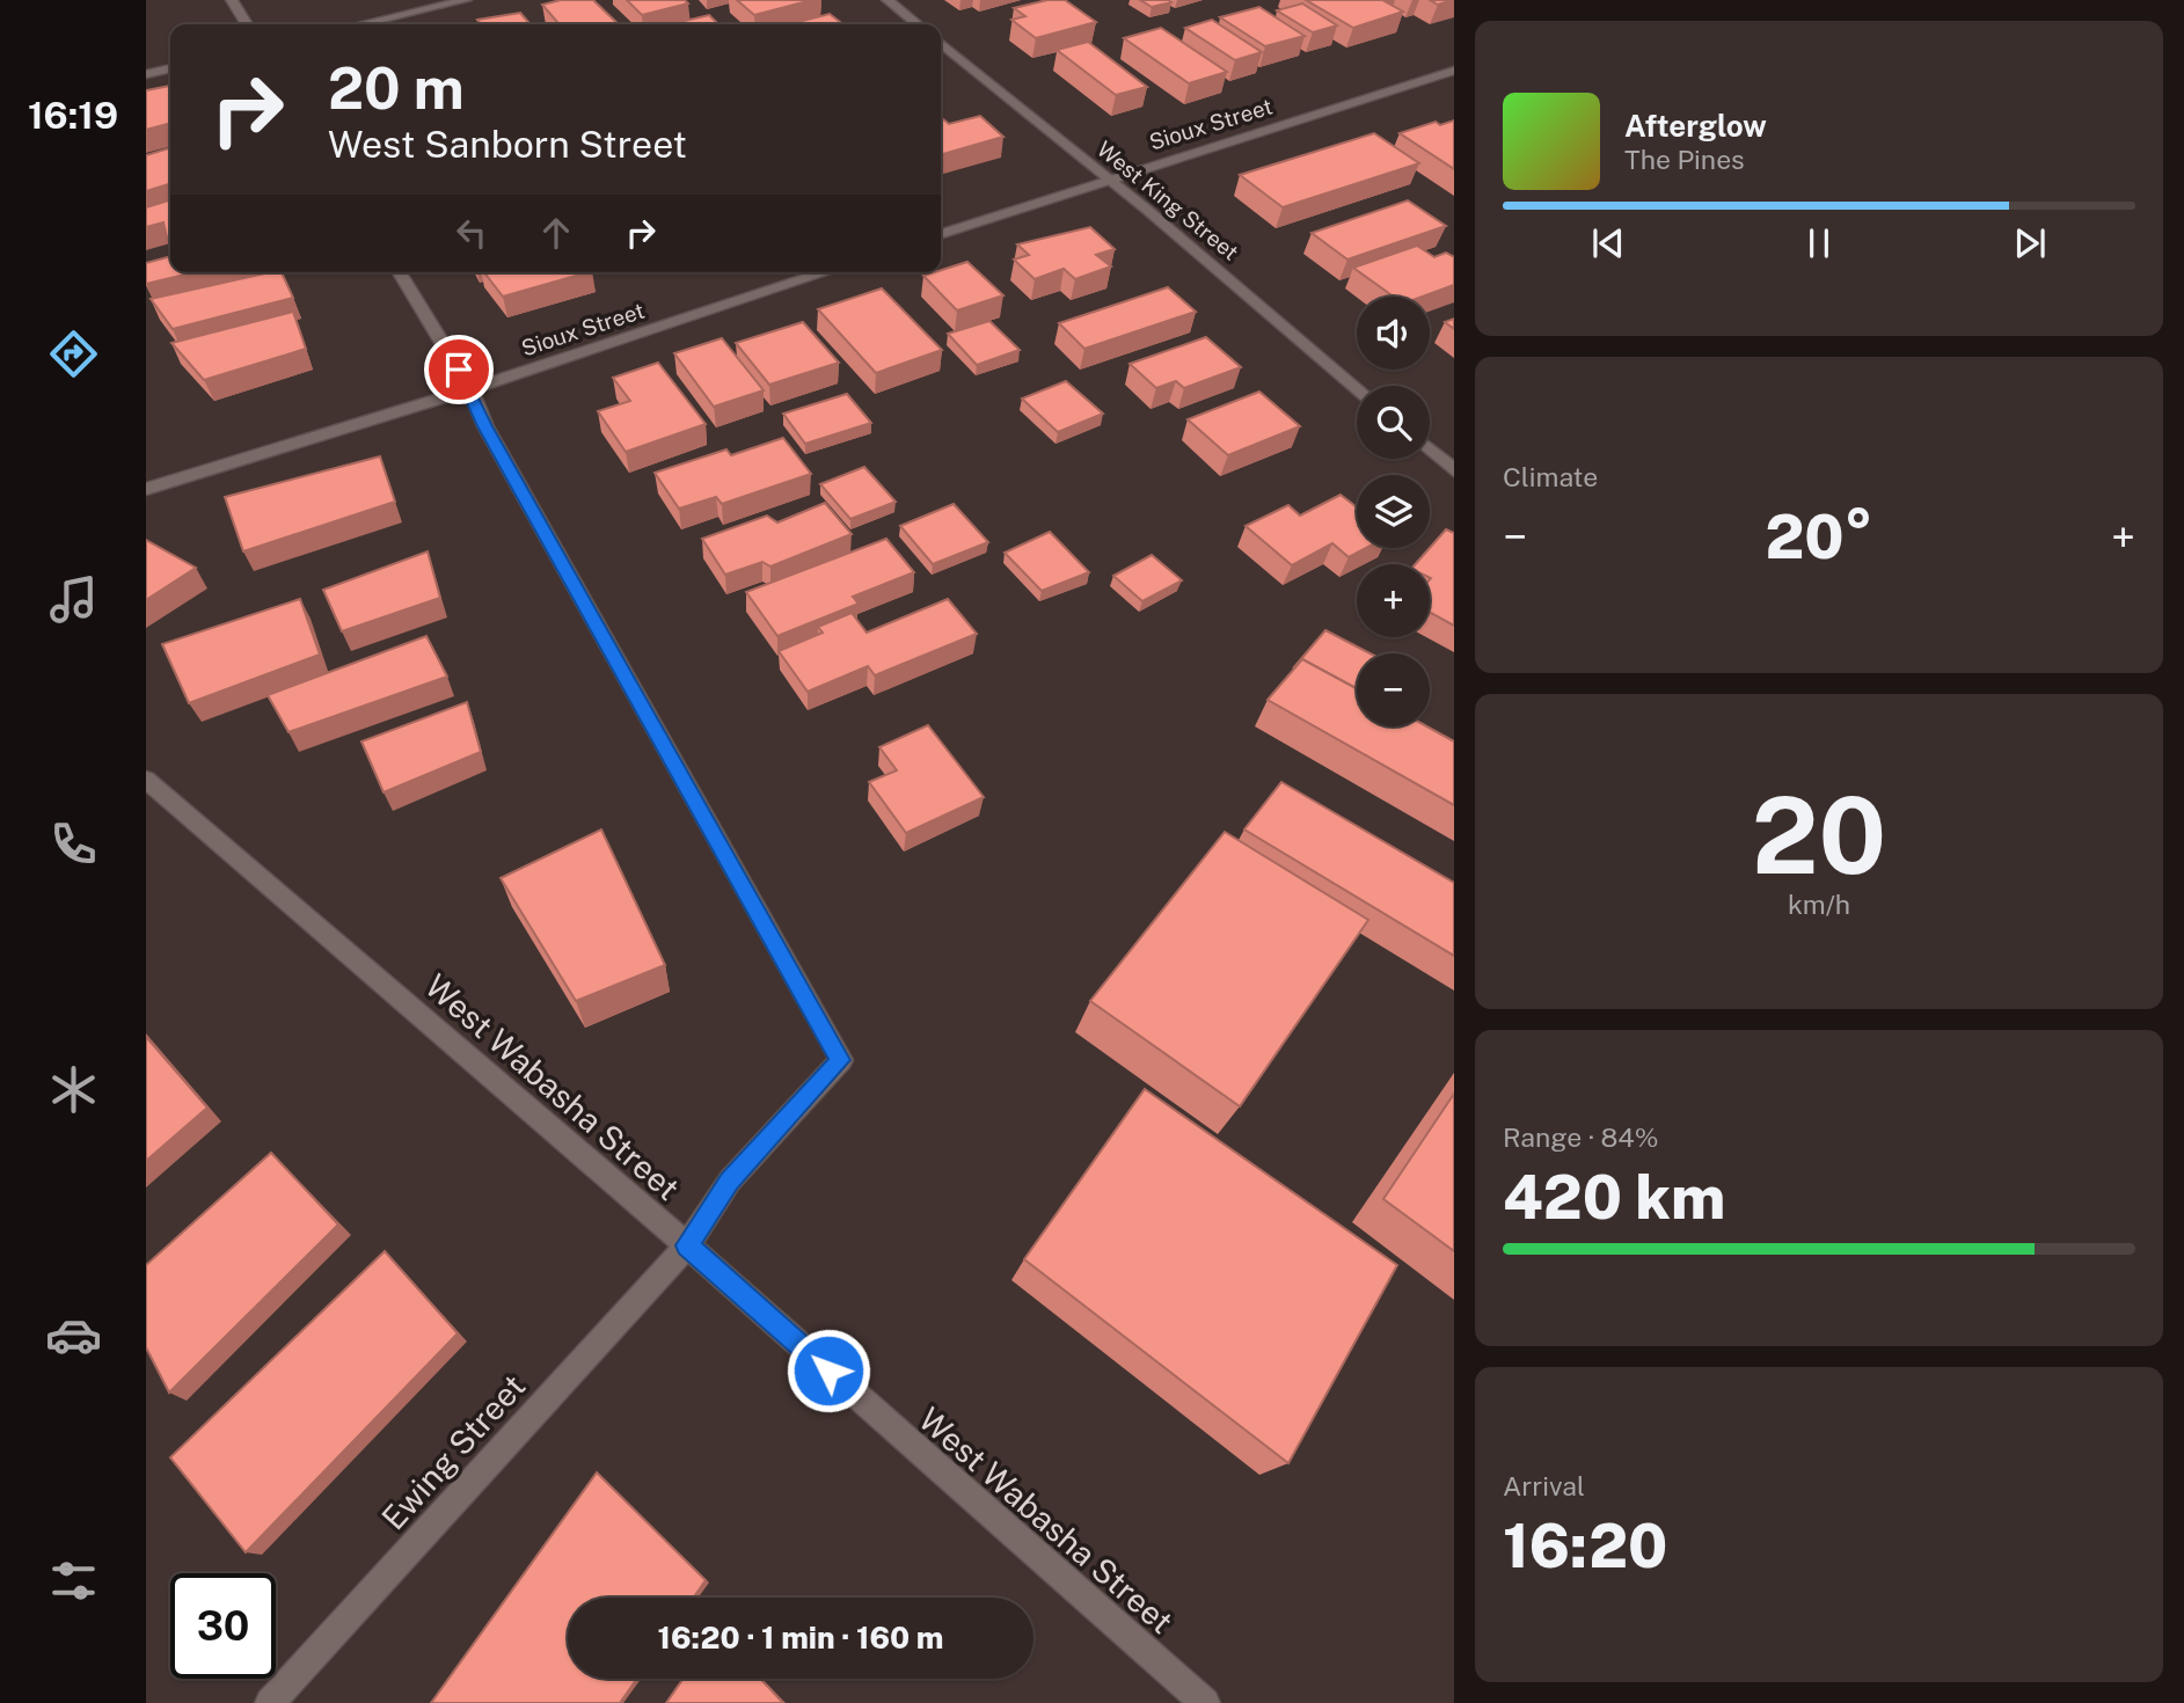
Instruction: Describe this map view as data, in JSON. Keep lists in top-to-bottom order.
{
  "streets": {
    "street": [
      "Sioux Street",
      "West King Street",
      "West Wabasha Street",
      "Ewing Street"
    ]
  },
  "crossings": [
    ["Sioux Street", "West King Street"],
    ["Sioux Street", "Ewing Street"],
    ["West Wabasha Street", "Ewing Street"]
  ],
  "page": {
    "tabs": "16:19",
    "turn": ["20 m", "West Sanborn Street"],
    "song": ["Afterglow", "The Pines"],
    "map_buttons": ["+", "−"],
    "tile": [
      "Climate",
      ["20", "km/h"],
      ["Range · 84%", "420 km"],
      ["Arrival", "16:20"]
    ],
    "heat": ["−", "20°", "+"],
    "limit": "30",
    "trip": "16:20 · 1 min · 160 m"
  }
}
